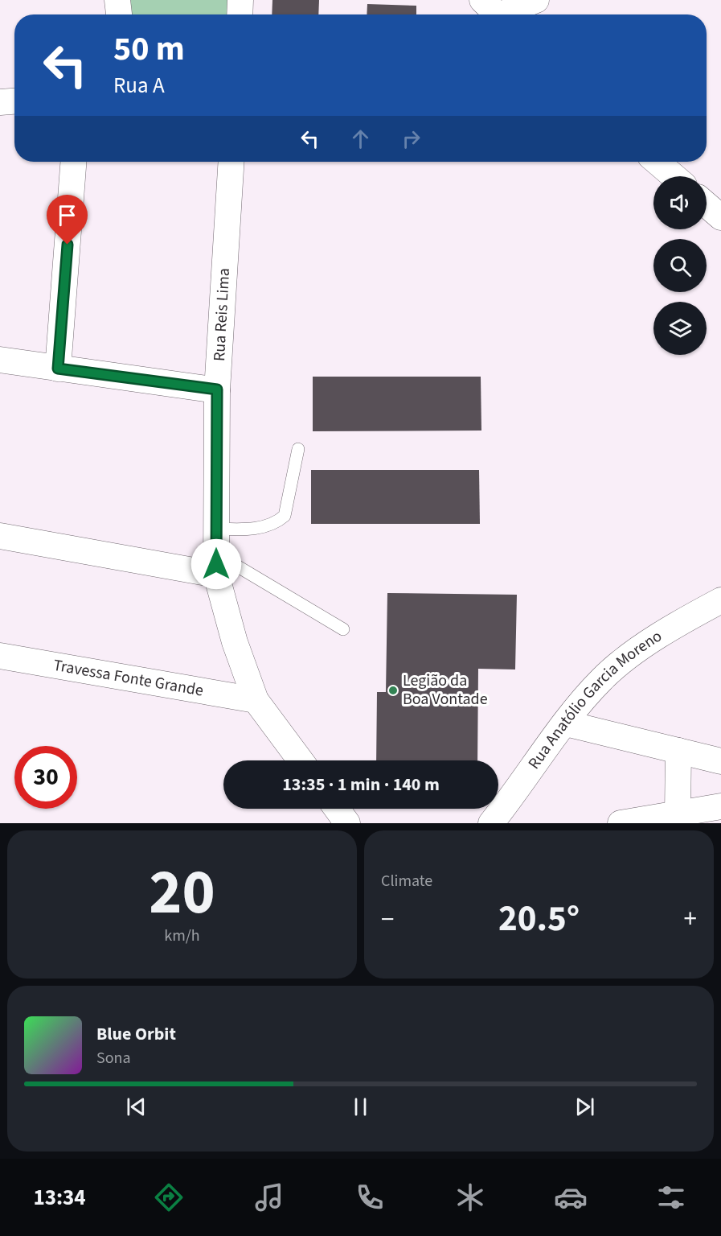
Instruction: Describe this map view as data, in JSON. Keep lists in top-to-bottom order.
{
  "streets": {
    "street": ["Rua Reis Lima", "Travessa Fonte Grande", "Rua Anatólio Garcia Moreno"]
  },
  "crossings": [
    ["Rua Reis Lima", "Travessa Fonte Grande"]
  ],
  "places": ["Legião da Boa Vontade"],
  "page": {
    "turn": ["50 m", "Rua A"],
    "limit": "30",
    "trip": "13:35 · 1 min · 140 m",
    "tile": [
      ["20", "km/h"],
      "Climate"
    ],
    "heat": ["−", "20.5°", "+"],
    "song": ["Blue Orbit", "Sona"],
    "tabs": "13:34"
  }
}
